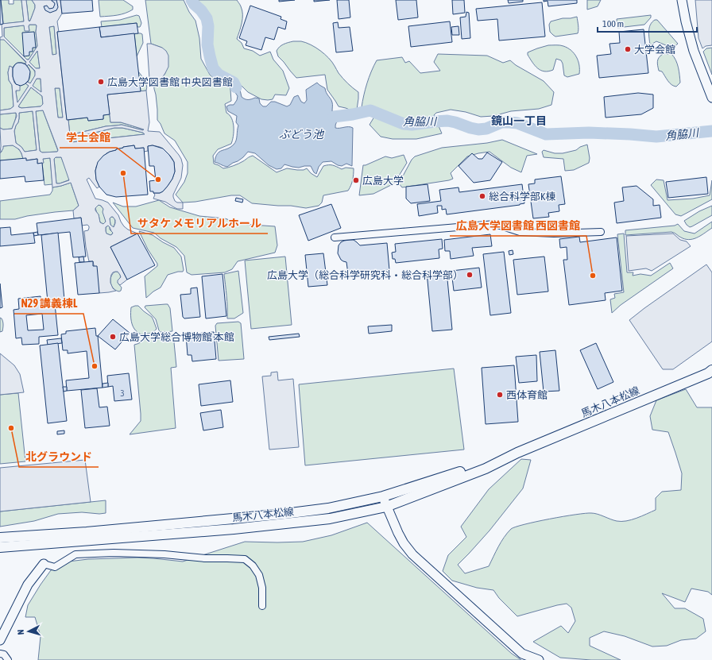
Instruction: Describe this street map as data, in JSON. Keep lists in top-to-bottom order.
{
  "streets": {
    "main road": ["馬木八本松線"]
  },
  "districts": ["鏡山一丁目"],
  "water": ["角脇川", "ぶどう池"],
  "places": [
    "大学会館",
    "広島大学図書館 中央図書館",
    "サタケ メモリアルホール",
    "学士会館",
    "広島大学",
    "総合科学部K棟",
    "広島大学（総合科学研究科・総合科学部）",
    "広島大学図書館 西図書館",
    "広島大学総合博物館 本館",
    "N29 講義棟L",
    "西体育館",
    "北グラウンド"
  ],
  "house_numbers": ["3"],
  "scale_bar": "100 m",
  "north": "left"
}
